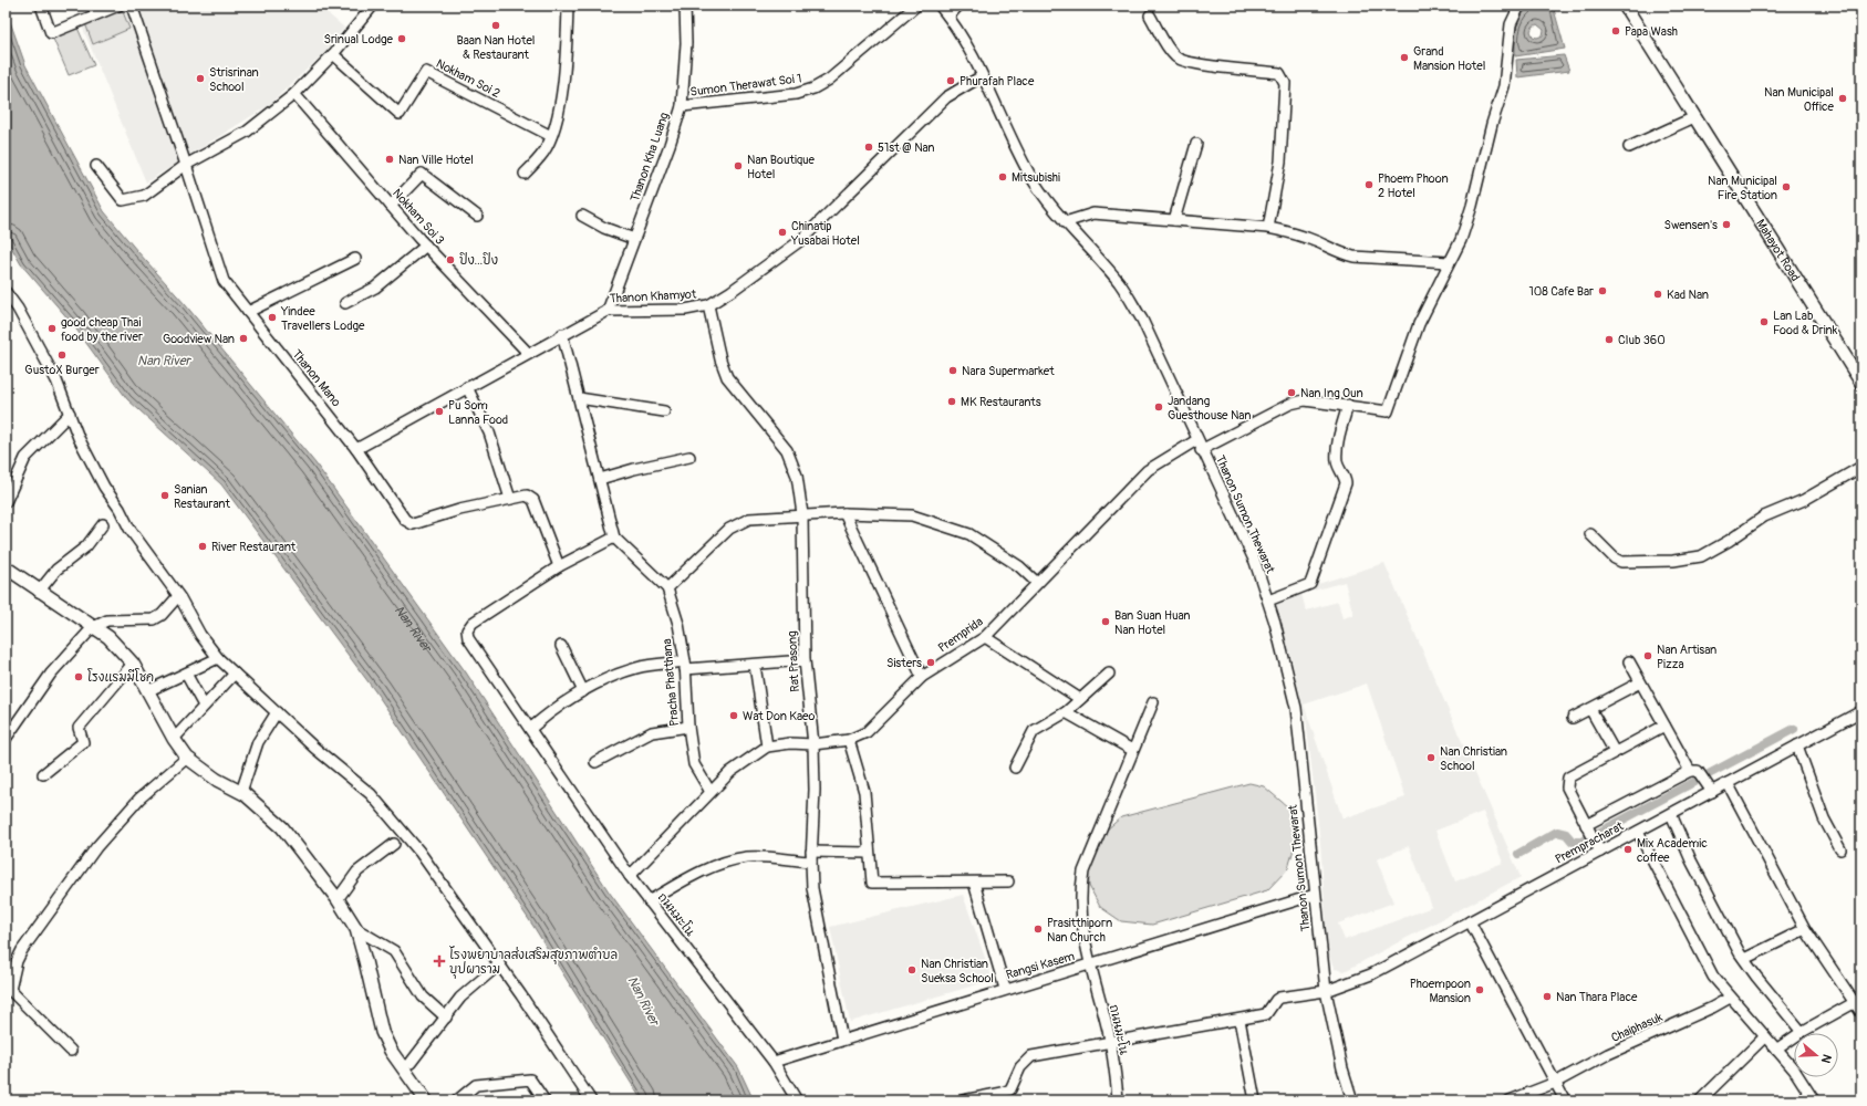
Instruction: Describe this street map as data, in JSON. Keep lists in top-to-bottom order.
{
  "streets": {
    "main road": ["Mahayot Road"],
    "street": [
      "Nokham Soi 2",
      "Sumon Therawat Soi 1",
      "Thanon Kha Luang",
      "Nokham Soi 3",
      "Thanon Khamyot",
      "Thanon Mano",
      "Thanon Sumon Thewarat",
      "Premprida",
      "Rat Prasong",
      "Pracha Phatthana",
      "Prempracharat",
      "ถนนมะโน",
      "Rangsi Kasem",
      "Chaiphasuk"
    ]
  },
  "crossings": [
    ["Sumon Therawat Soi 1", "Thanon Kha Luang"],
    ["Thanon Kha Luang", "Thanon Khamyot"],
    ["Nokham Soi 3", "Thanon Khamyot"],
    ["Thanon Khamyot", "Thanon Mano"],
    ["Thanon Khamyot", "Thanon Sumon Thewarat"],
    ["Thanon Khamyot", "Rat Prasong"],
    ["Thanon Mano", "ถนนมะโน"],
    ["Thanon Sumon Thewarat", "Premprida"],
    ["Thanon Sumon Thewarat", "Prempracharat"],
    ["Thanon Sumon Thewarat", "Rangsi Kasem"],
    ["Premprida", "Rat Prasong"],
    ["Premprida", "Pracha Phatthana"],
    ["Rat Prasong", "Rangsi Kasem"],
    ["Prempracharat", "ถนนมะโน"],
    ["ถนนมะโน", "Rangsi Kasem"]
  ],
  "water": ["Nan River"],
  "places": {
    "other": [
      "Baan Nan Hotel & Restaurant",
      "Papa Wash",
      "Srinual Lodge",
      "Grand Mansion Hotel",
      "Strisrinan School",
      "Phurafah Place",
      "Nan Municipal Office",
      "51st @ Nan",
      "Nan Ville Hotel",
      "Nan Boutique Hotel",
      "Mitsubishi",
      "Phoem Phoon 2 Hotel",
      "Nan Municipal Fire Station",
      "Swensen's",
      "Chinatip Yusabai Hotel",
      "ปิง...ปิง",
      "108 Cafe Bar",
      "Kad Nan",
      "Yindee Travellers Lodge",
      "Lan Lab Food & Drink",
      "good cheap Thai food by the river",
      "Goodview Nan",
      "Club 360",
      "GustoX Burger",
      "Nara Supermarket",
      "Nan Ing Oun",
      "MK Restaurants",
      "Jandang Guesthouse Nan",
      "Pu Som Lanna Food",
      "Sanian Restaurant",
      "River Restaurant",
      "Ban Suan Huan Nan Hotel",
      "Nan Artisan Pizza",
      "Sisters",
      "โรงแรมมีโชค",
      "Wat Don Kaeo",
      "Nan Christian School",
      "Mix Academic coffee",
      "Prasitthiporn Nan Church",
      "Nan Christian Sueksa School",
      "Phoempoon Mansion",
      "Nan Thara Place"
    ],
    "health": ["โรงพยาบาลส่งเสริมสุขภาพตำบล บุปผาราม"]
  },
  "north": "right"
}
